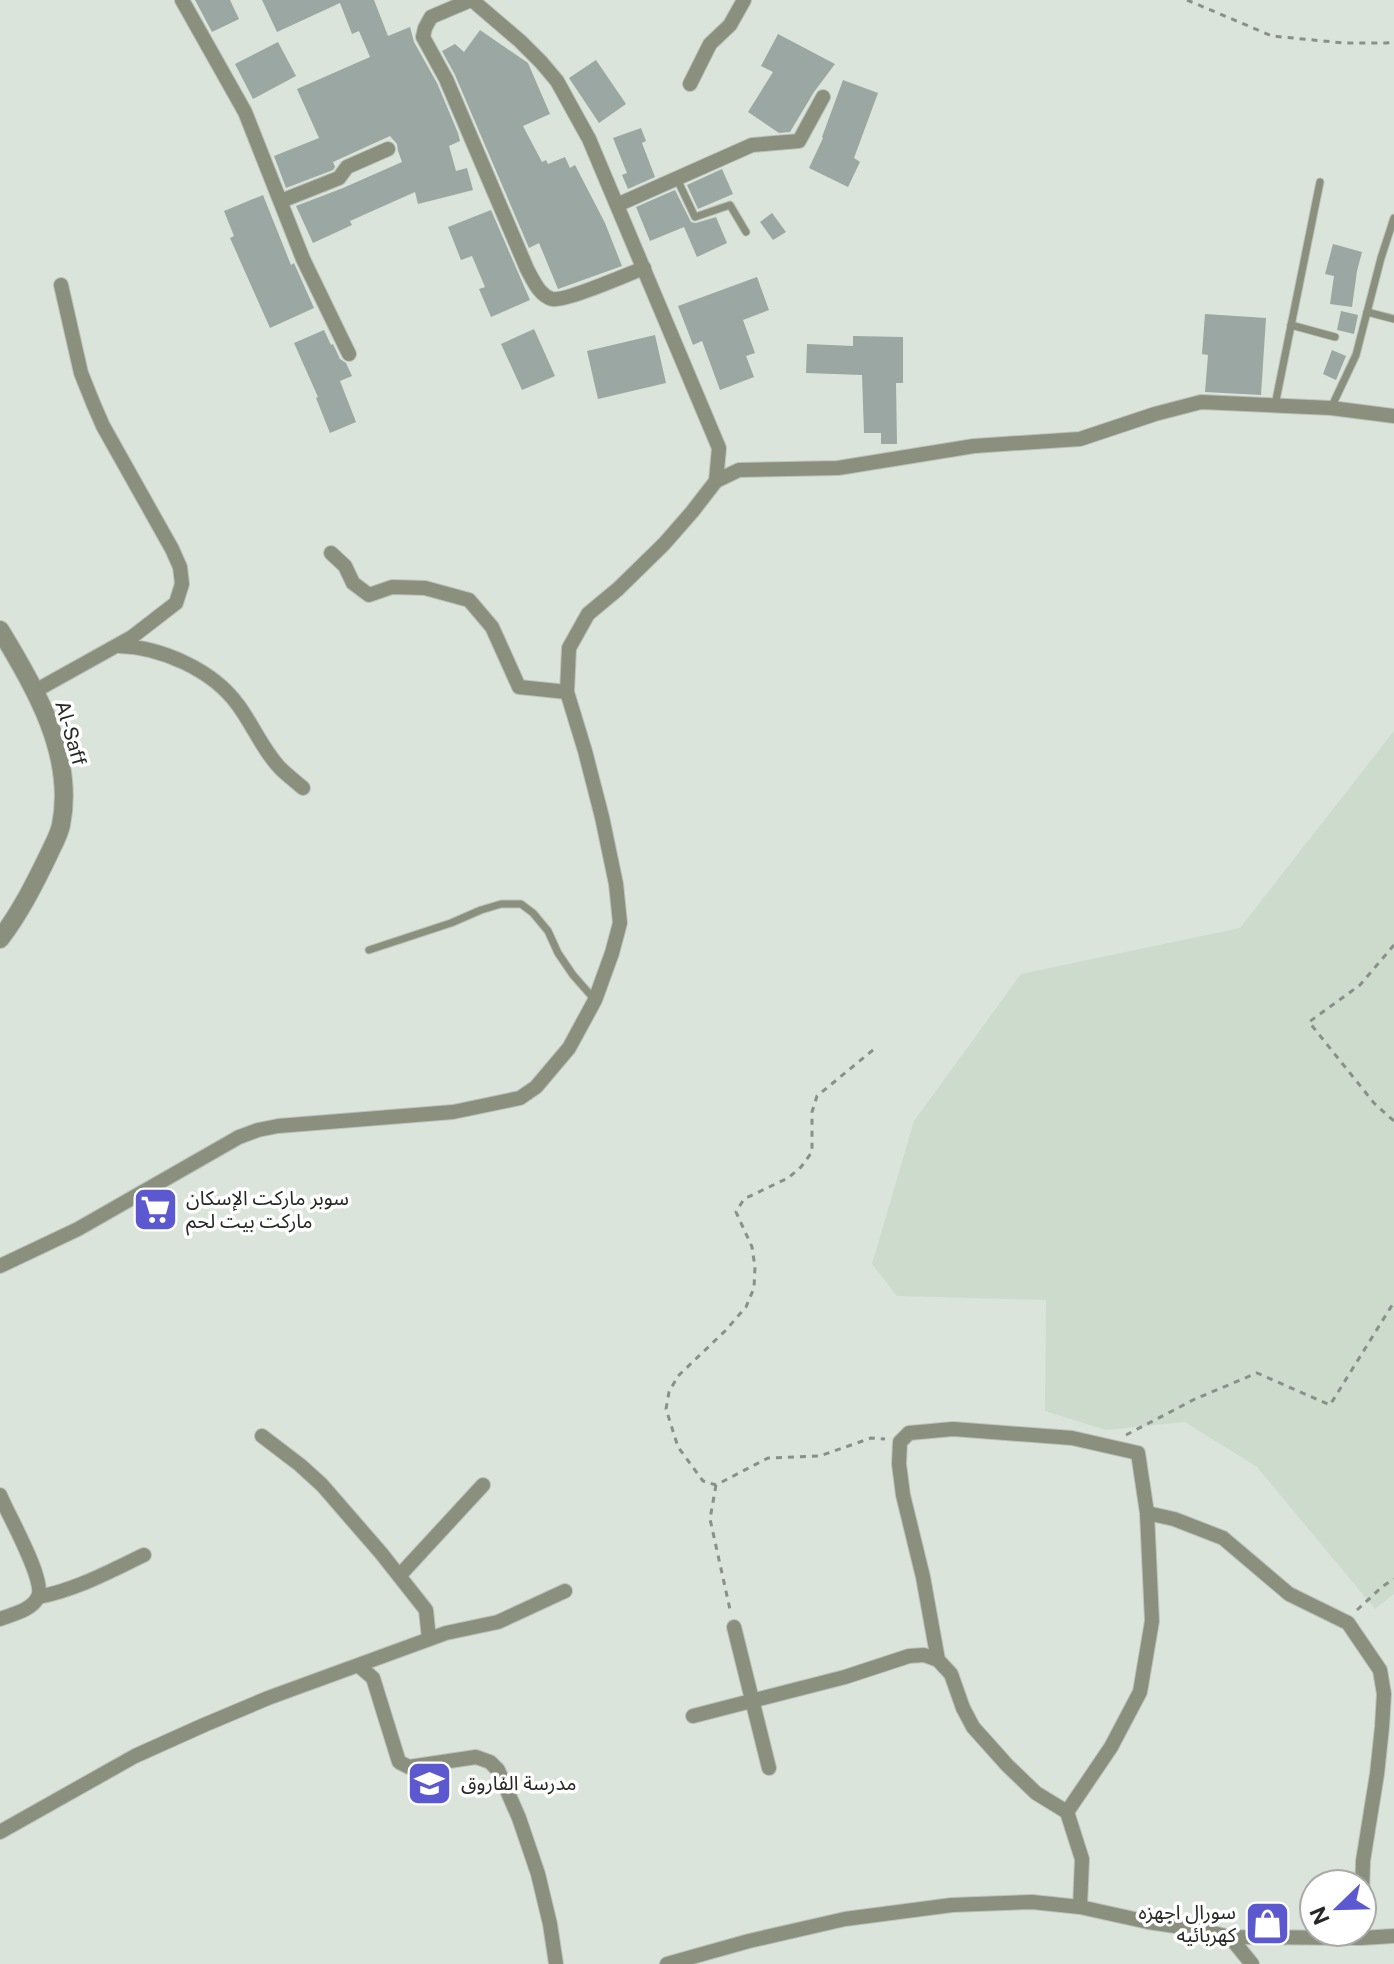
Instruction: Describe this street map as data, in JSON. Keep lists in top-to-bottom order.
{
  "streets": {
    "street": ["Al-Saff"]
  },
  "places": {
    "supermarket": ["سوبر ماركت الإسكان ماركت بيت لحم"],
    "school or university": ["مدرسة الفاروق"],
    "shop": ["سورال اجهزه كهربائيه"]
  },
  "north": "bottom left"
}
